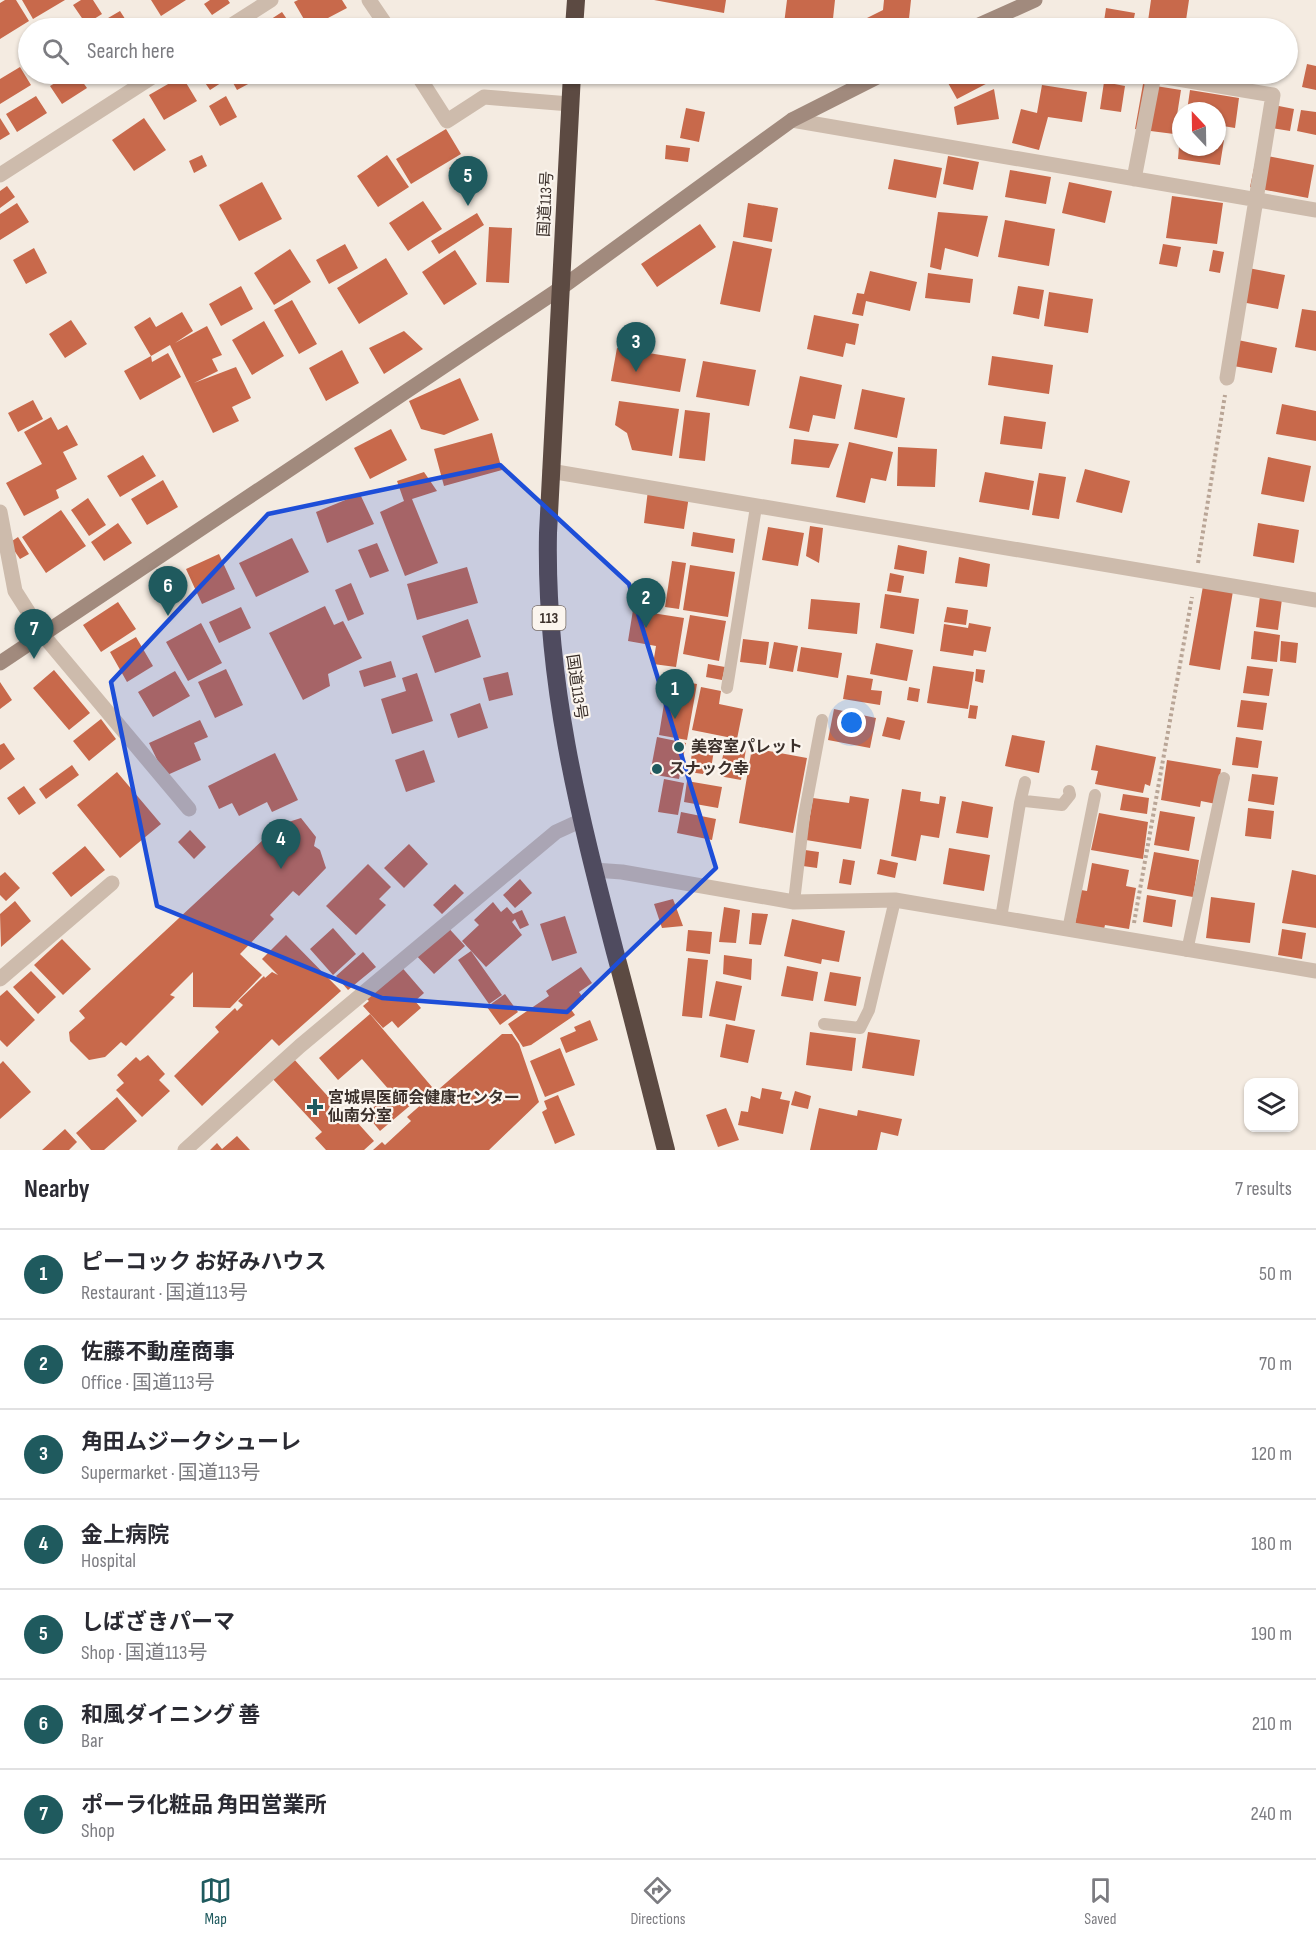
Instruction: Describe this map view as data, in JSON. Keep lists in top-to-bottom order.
{
  "streets": {
    "highway": ["国道113号", "113"]
  },
  "places": {
    "other": ["美容室パレット", "スナック幸"],
    "health": ["宮城県医師会健康センター 仙南分室"]
  },
  "north": "top",
  "page": {
    "search": "Search here",
    "pins": [
      "5",
      "3",
      "6",
      "2",
      "7",
      "1",
      "4"
    ],
    "heading": ["Nearby", "7 results"],
    "list": [
      {
        "mark": "1",
        "name": "ピーコック お好みハウス",
        "note": "Restaurant · 国道113号",
        "value": "50 m"
      },
      {
        "mark": "2",
        "name": "佐藤不動産商事",
        "note": "Office · 国道113号",
        "value": "70 m"
      },
      {
        "mark": "3",
        "name": "角田ムジークシューレ",
        "note": "Supermarket · 国道113号",
        "value": "120 m"
      },
      {
        "mark": "4",
        "name": "金上病院",
        "note": "Hospital",
        "value": "180 m"
      },
      {
        "mark": "5",
        "name": "しばざきパーマ",
        "note": "Shop · 国道113号",
        "value": "190 m"
      },
      {
        "mark": "6",
        "name": "和風ダイニング 善",
        "note": "Bar",
        "value": "210 m"
      },
      {
        "mark": "7",
        "name": "ポーラ化粧品 角田営業所",
        "note": "Shop",
        "value": "240 m"
      }
    ],
    "nav": ["Map", "Directions", "Saved"]
  }
}
